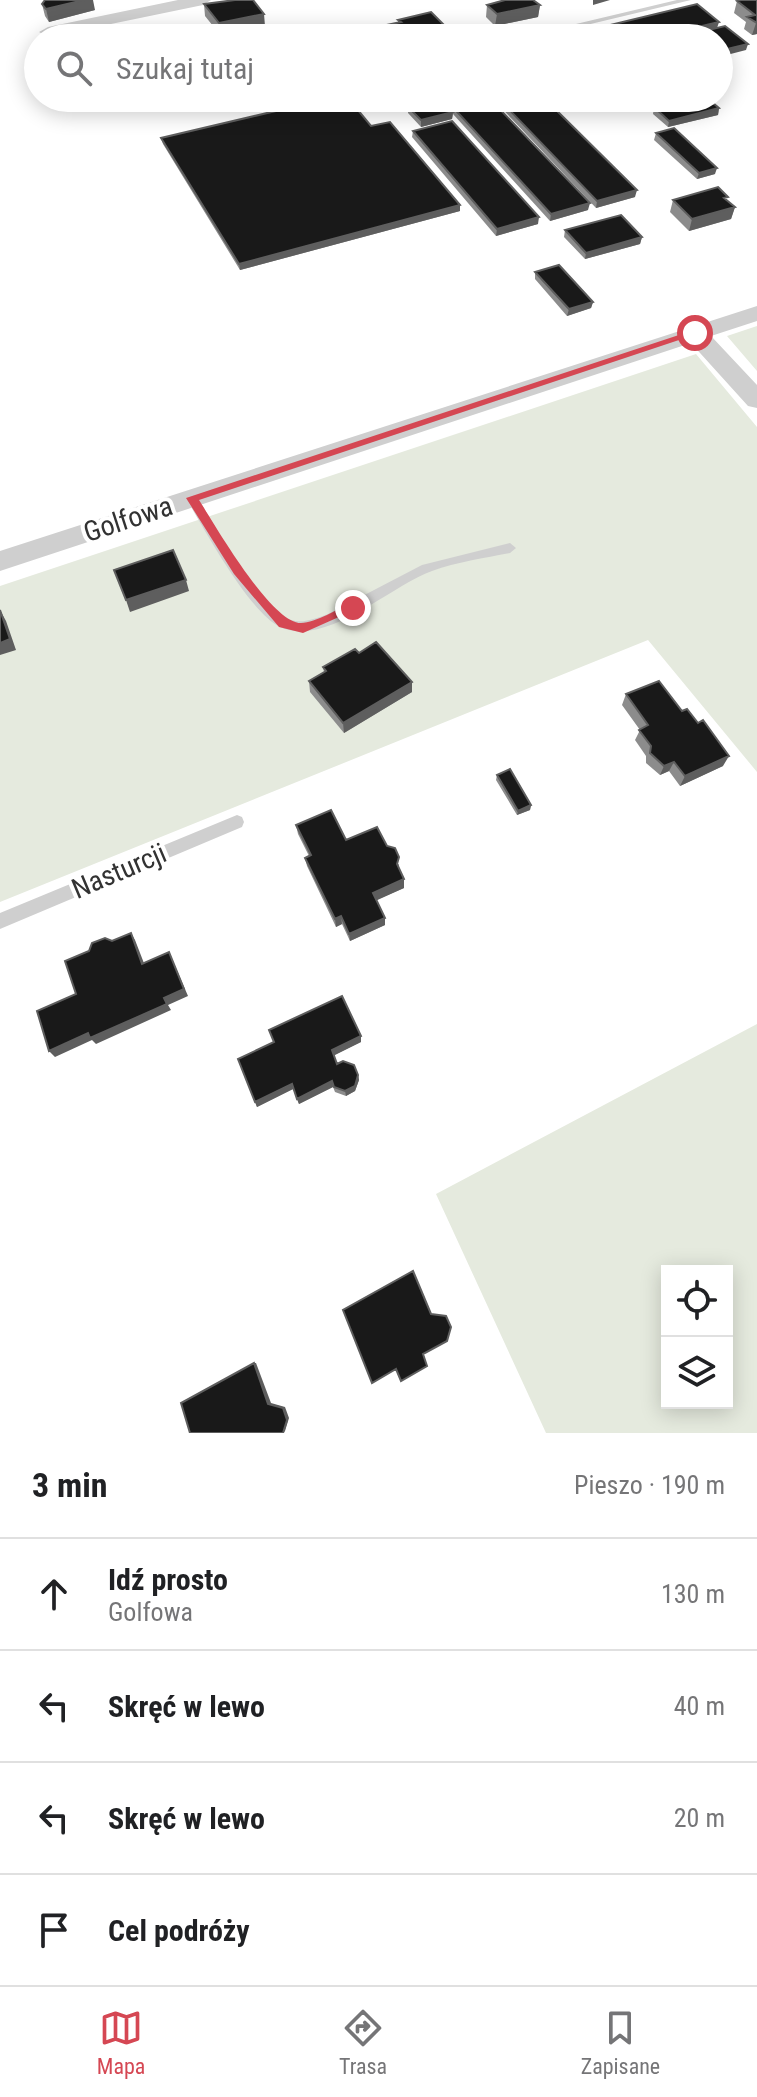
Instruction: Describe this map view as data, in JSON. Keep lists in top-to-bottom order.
{
  "streets": {
    "street": ["Golfowa"],
    "lane": ["Nasturcji"]
  },
  "page": {
    "search": "Szukaj tutaj",
    "heading": ["3 min", "Pieszo · 190 m"],
    "list": [
      ["Idź prosto", "Golfowa", "130 m"],
      ["Skręć w lewo", "40 m"],
      ["Skręć w lewo", "20 m"],
      "Cel podróży"
    ],
    "nav": ["Mapa", "Trasa", "Zapisane"]
  }
}
